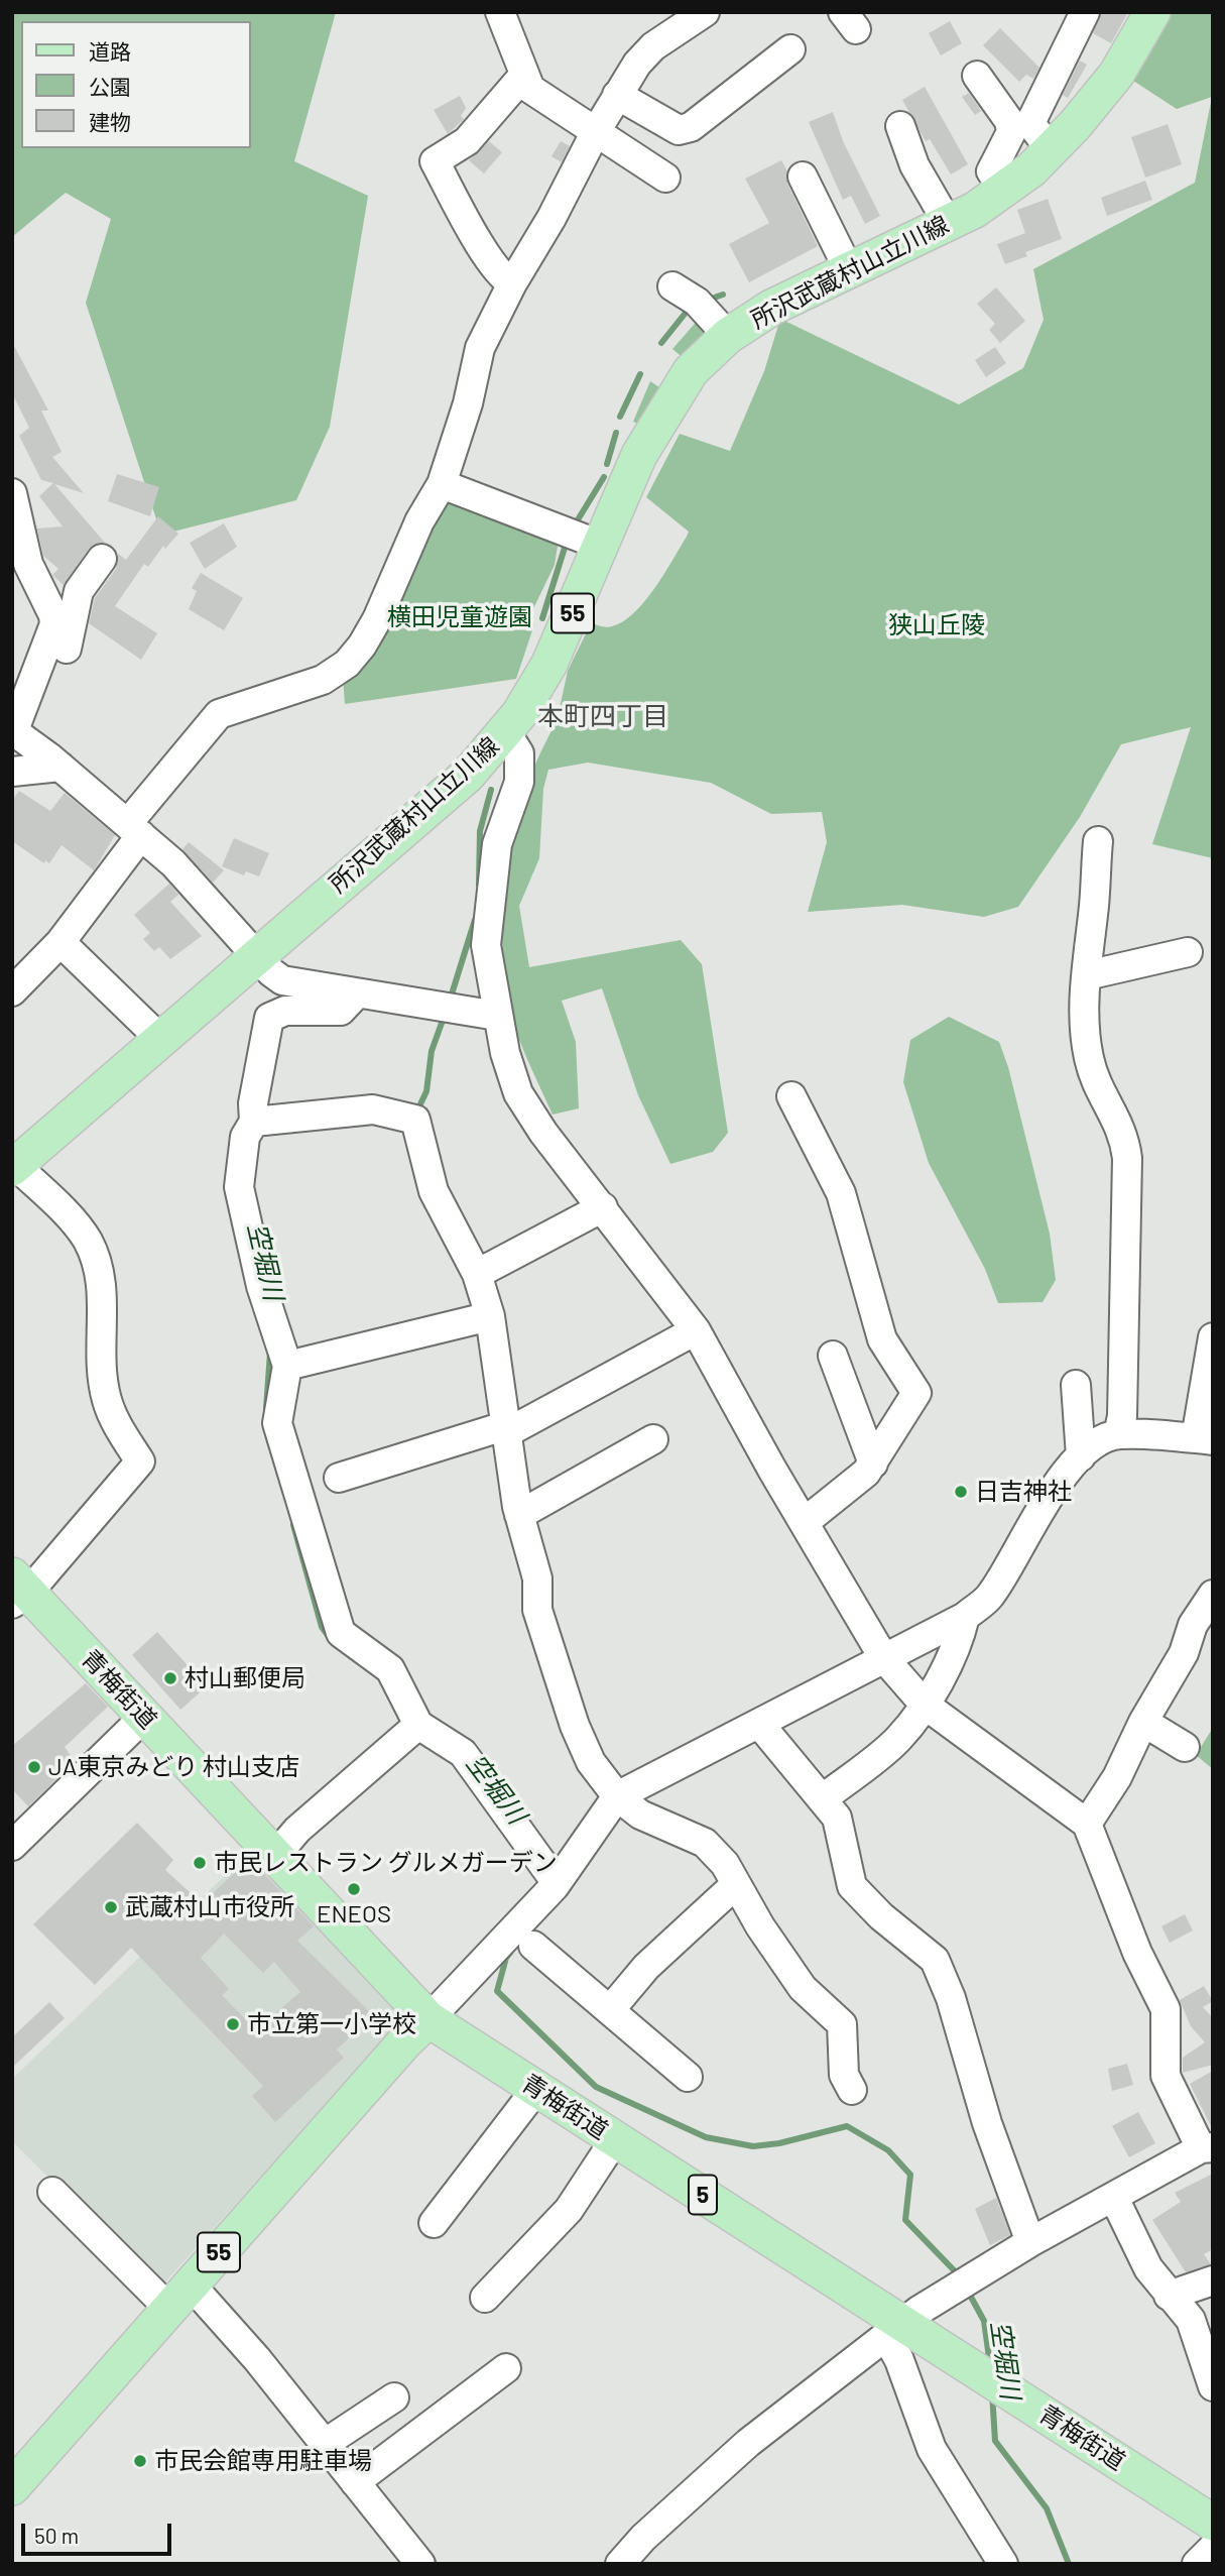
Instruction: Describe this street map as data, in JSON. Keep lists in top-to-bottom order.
{
  "streets": {
    "main road": [
      "所沢武蔵村山立川線",
      "55",
      "青梅街道",
      "5"
    ]
  },
  "crossings": [
    ["55", "青梅街道"]
  ],
  "districts": ["本町四丁目"],
  "water": ["空堀川"],
  "parks": ["横田児童遊園", "狭山丘陵"],
  "places": [
    "日吉神社",
    "村山郵便局",
    "JA東京みどり 村山支店",
    "市民レストラン グルメガーデン",
    "ENEOS",
    "武蔵村山市役所",
    "市立第一小学校",
    "市民会館専用駐車場"
  ],
  "legend": ["道路", "公園", "建物"],
  "scale_bar": "50 m"
}
